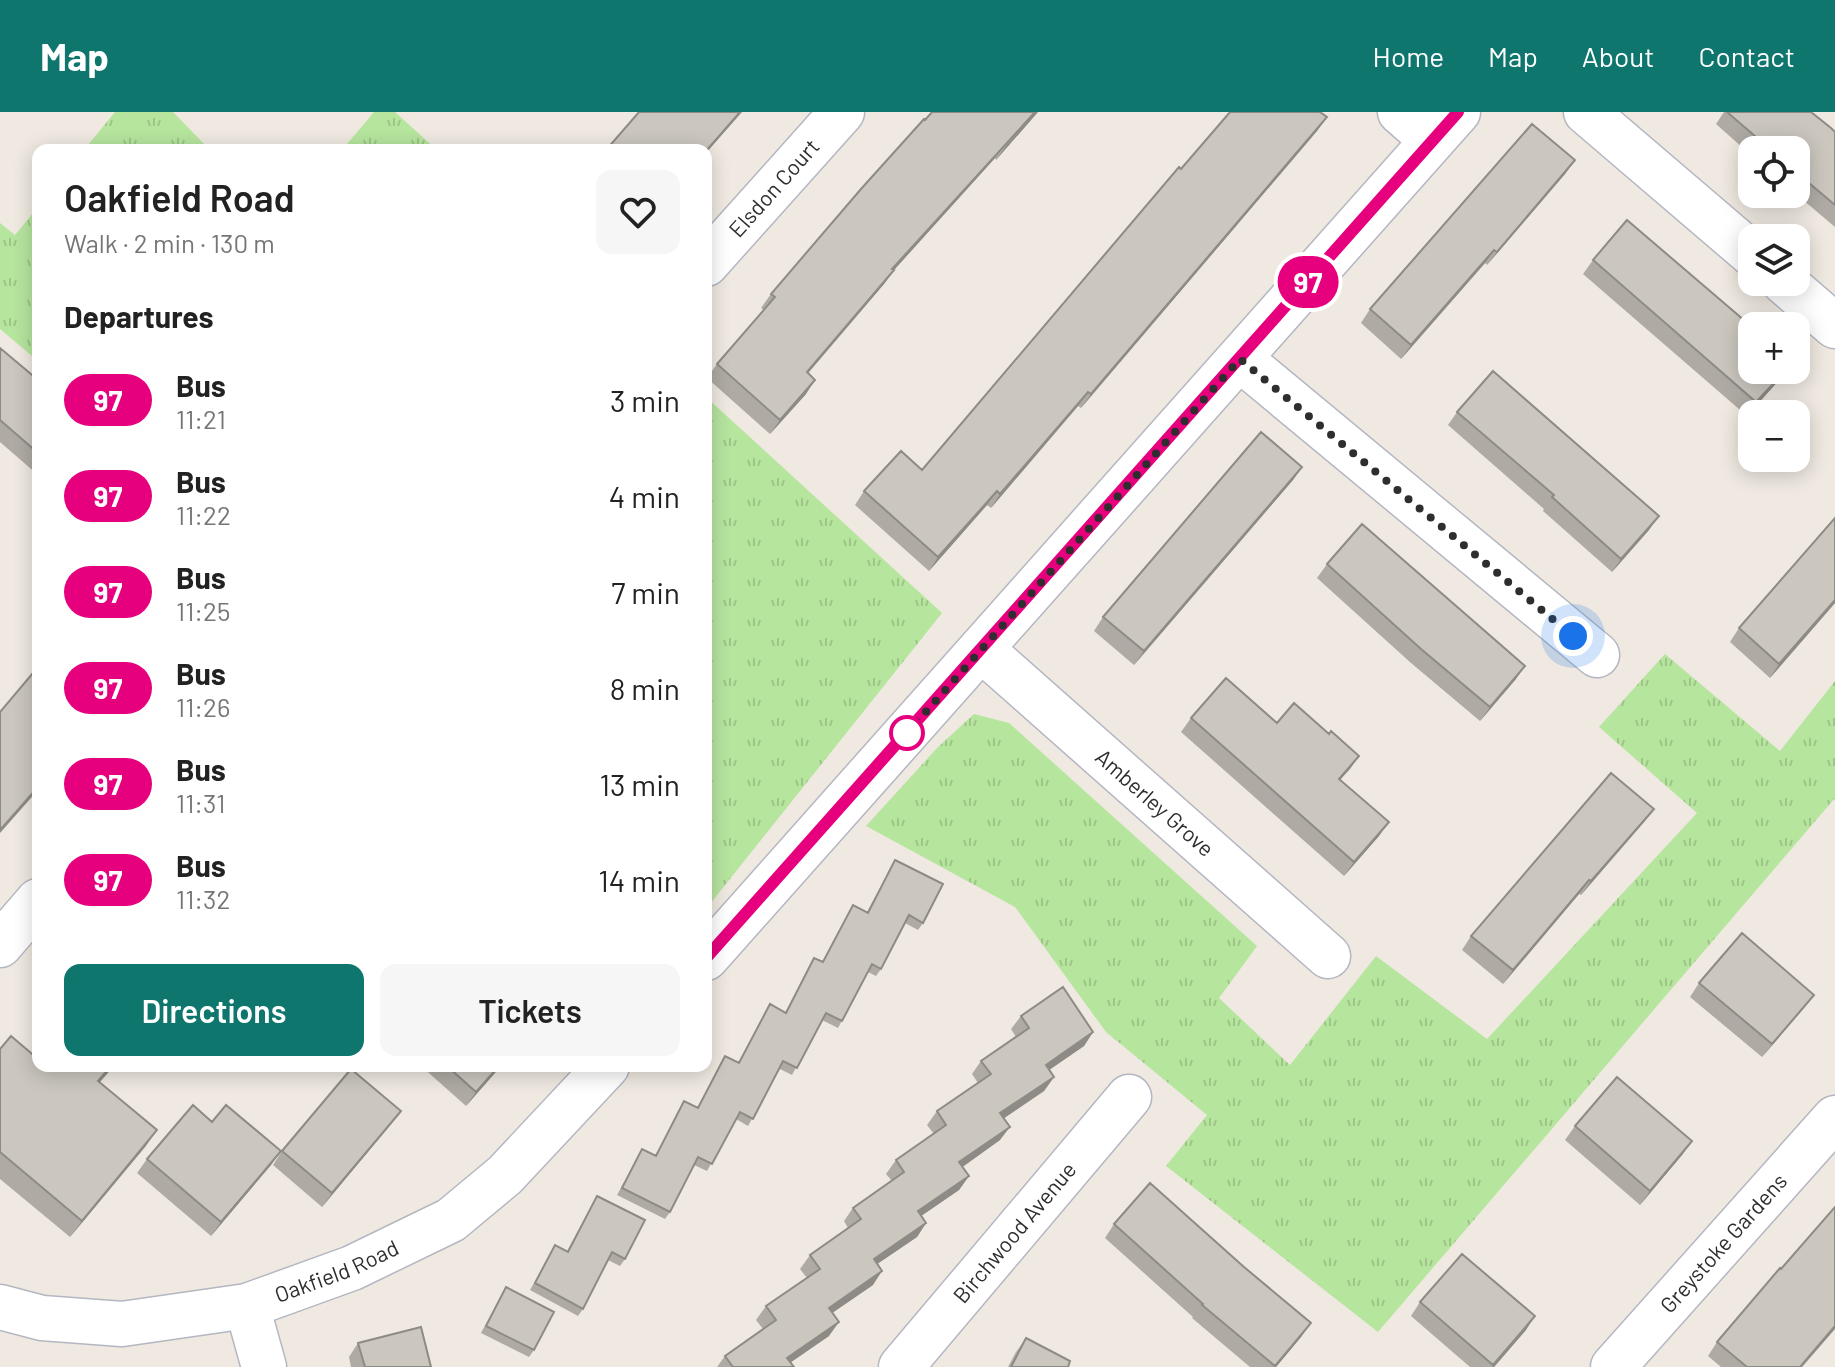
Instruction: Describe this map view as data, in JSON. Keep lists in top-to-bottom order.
{
  "streets": {
    "street": [
      "Elsdon Court",
      "Amberley Grove",
      "Birchwood Avenue",
      "Greystoke Gardens",
      "Oakfield Road"
    ]
  },
  "lines": ["bus line 97"],
  "page": {
    "header": "Map",
    "nav": [
      "Home",
      "Map",
      "About",
      "Contact"
    ],
    "on_map": "97",
    "map_buttons": ["+", "−"],
    "heading": [
      ["Oakfield Road", "Walk · 2 min · 130 m"],
      "Departures"
    ],
    "list": [
      {
        "mark": "97",
        "name": "Bus",
        "note": "11:21",
        "value": "3 min"
      },
      {
        "mark": "97",
        "name": "Bus",
        "note": "11:22",
        "value": "4 min"
      },
      {
        "mark": "97",
        "name": "Bus",
        "note": "11:25",
        "value": "7 min"
      },
      {
        "mark": "97",
        "name": "Bus",
        "note": "11:26",
        "value": "8 min"
      },
      {
        "mark": "97",
        "name": "Bus",
        "note": "11:31",
        "value": "13 min"
      },
      {
        "mark": "97",
        "name": "Bus",
        "note": "11:32",
        "value": "14 min"
      }
    ],
    "buttons": ["Directions", "Tickets"]
  }
}
